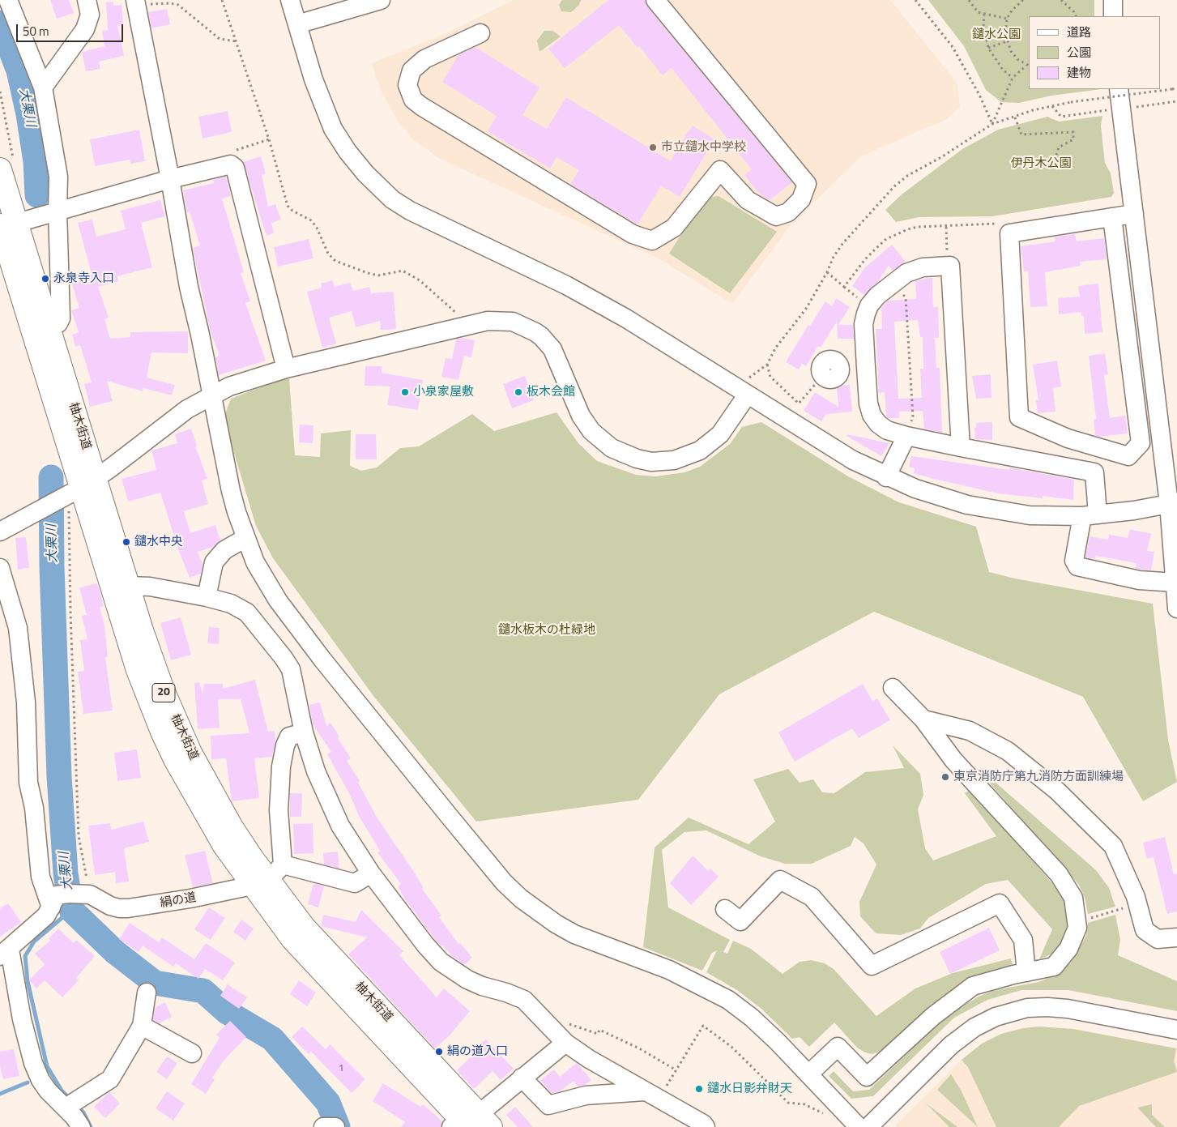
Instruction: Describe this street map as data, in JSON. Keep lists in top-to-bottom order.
{
  "streets": {
    "main road": ["柚木街道", "20"],
    "street": ["絹の道"]
  },
  "crossings": [
    ["柚木街道", "絹の道"]
  ],
  "water": ["大栗川"],
  "parks": ["鑓水公園", "伊丹木公園", "鑓水板木の杜緑地"],
  "places": [
    "市立鑓水中学校",
    "永泉寺入口",
    "小泉家屋敷",
    "板木会館",
    "鑓水中央",
    "東京消防庁第九消防方面訓練場",
    "絹の道入口",
    "鑓水日影弁財天"
  ],
  "house_numbers": ["1"],
  "legend": ["道路", "公園", "建物"],
  "scale_bar": "50 m"
}
